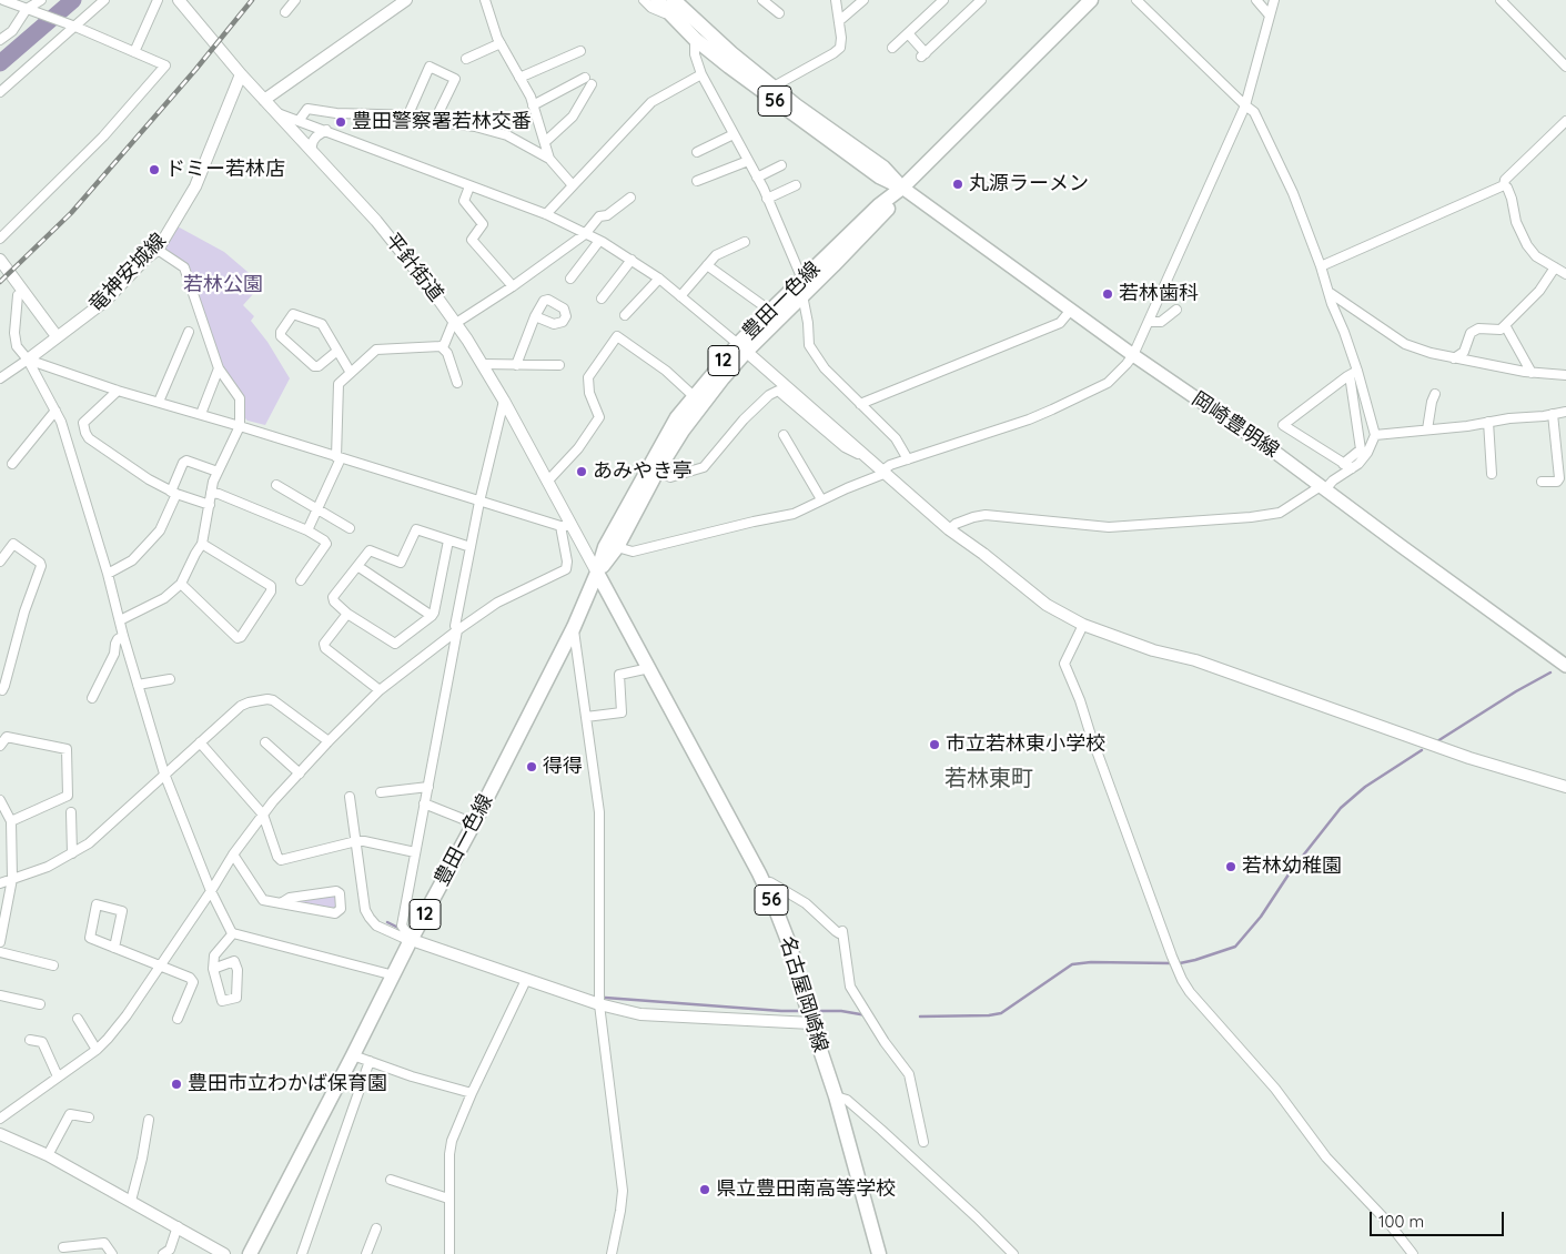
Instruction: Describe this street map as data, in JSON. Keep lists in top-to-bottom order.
{
  "streets": {
    "main road": [
      "56",
      "豊田一色線",
      "12",
      "岡崎豊明線",
      "名古屋岡崎線"
    ],
    "street": ["平針街道", "竜神安城線"]
  },
  "crossings": [
    ["56", "豊田一色線"],
    ["56", "岡崎豊明線"],
    ["平針街道", "竜神安城線"],
    ["平針街道", "豊田一色線"],
    ["平針街道", "名古屋岡崎線"],
    ["豊田一色線", "岡崎豊明線"],
    ["豊田一色線", "名古屋岡崎線"]
  ],
  "districts": ["若林東町"],
  "parks": ["若林公園"],
  "places": [
    "豊田警察署若林交番",
    "ドミー若林店",
    "丸源ラーメン",
    "若林歯科",
    "あみやき亭",
    "市立若林東小学校",
    "得得",
    "若林幼稚園",
    "豊田市立わかば保育園",
    "県立豊田南高等学校"
  ],
  "scale_bar": "100 m"
}
